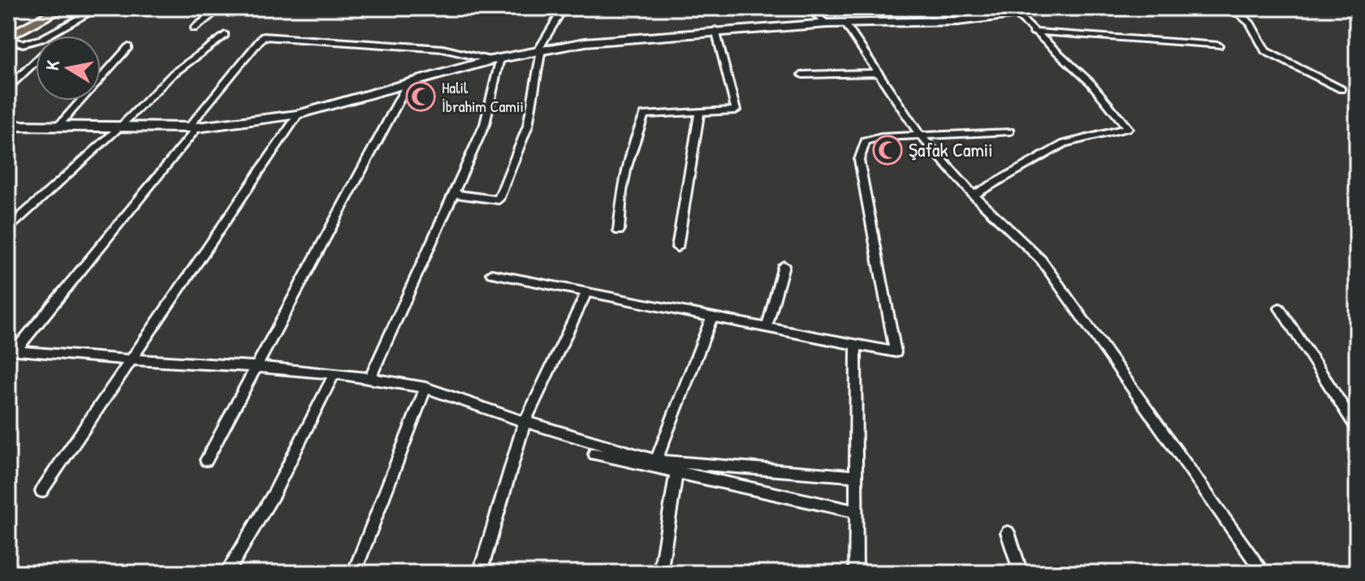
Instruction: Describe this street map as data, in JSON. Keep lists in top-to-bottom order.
{
  "places": {
    "mosque": ["Halil İbrahim Camii", "Şafak Camii"]
  },
  "north": "left"
}
